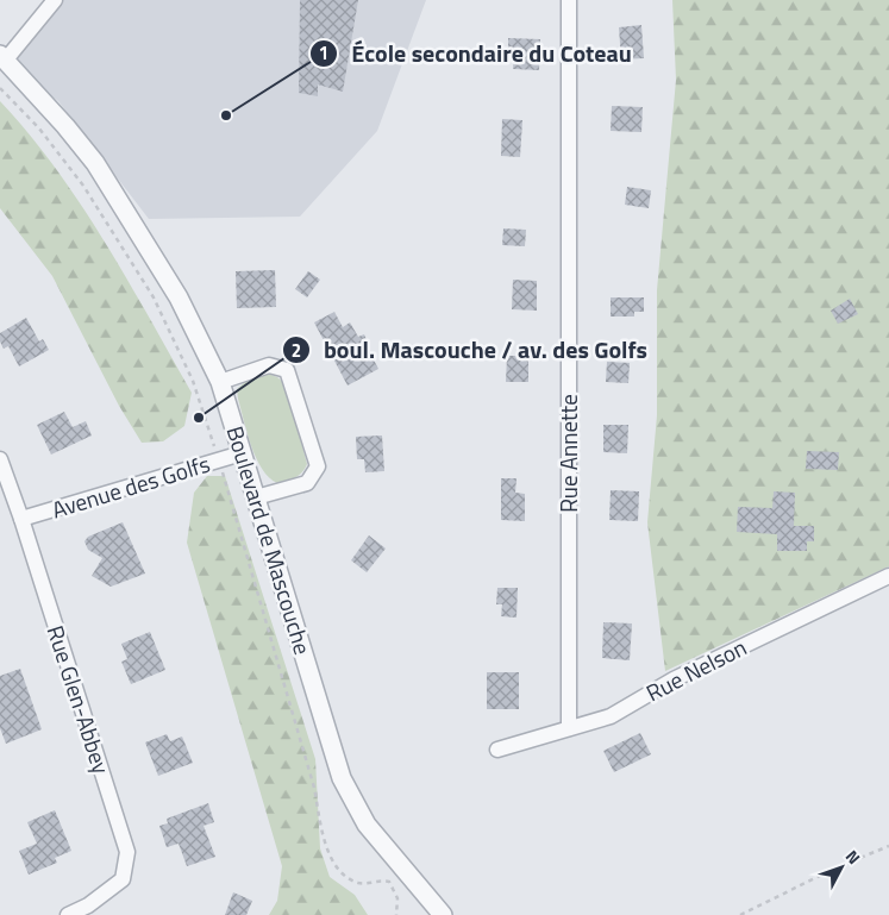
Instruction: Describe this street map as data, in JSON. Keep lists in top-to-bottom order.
{
  "streets": {
    "street": [
      "Rue Annette",
      "Avenue des Golfs",
      "Boulevard de Mascouche",
      "Rue Nelson",
      "Rue Glen-Abbey"
    ]
  },
  "crossings": [
    ["Rue Annette", "Rue Nelson"],
    ["Avenue des Golfs", "Boulevard de Mascouche"],
    ["Avenue des Golfs", "Rue Glen-Abbey"]
  ],
  "places": ["École secondaire du Coteau", "boul. Mascouche / av. des Golfs"],
  "north": "top right"
}
